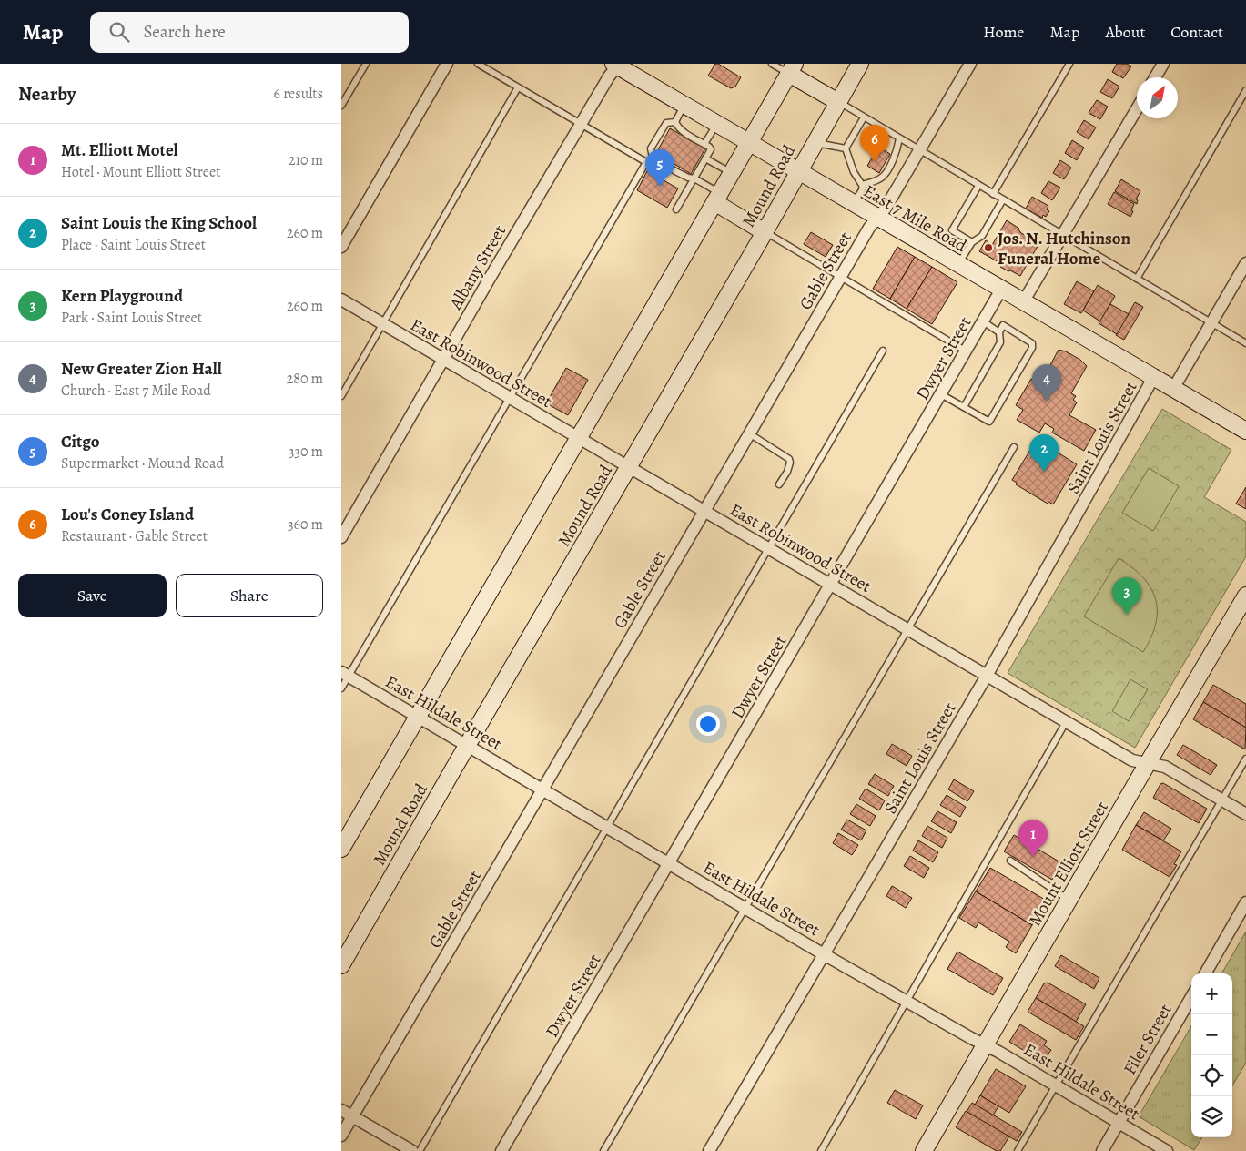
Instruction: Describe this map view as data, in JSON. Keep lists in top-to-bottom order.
{
  "streets": {
    "main road": ["Mound Road", "East 7 Mile Road", "Mount Elliott Street"],
    "street": [
      "Albany Street",
      "Gable Street",
      "Dwyer Street",
      "East Robinwood Street",
      "Saint Louis Street",
      "East Hildale Street",
      "Filer Street"
    ]
  },
  "crossings": [
    ["Mound Road", "East 7 Mile Road"],
    ["Mound Road", "East Robinwood Street"],
    ["Mound Road", "East Hildale Street"],
    ["East 7 Mile Road", "Albany Street"],
    ["East 7 Mile Road", "Gable Street"],
    ["East 7 Mile Road", "Dwyer Street"],
    ["East 7 Mile Road", "Saint Louis Street"],
    ["Albany Street", "East Robinwood Street"],
    ["Gable Street", "East Robinwood Street"],
    ["Gable Street", "East Hildale Street"],
    ["Dwyer Street", "East Robinwood Street"],
    ["Dwyer Street", "East Hildale Street"],
    ["East Robinwood Street", "Saint Louis Street"],
    ["East Robinwood Street", "Mount Elliott Street"],
    ["Saint Louis Street", "East Hildale Street"],
    ["East Hildale Street", "Mount Elliott Street"],
    ["East Hildale Street", "Filer Street"]
  ],
  "places": ["Jos. N. Hutchinson Funeral Home"],
  "north": "top right",
  "page": {
    "header": "Map",
    "search": "Search here",
    "nav": [
      "Home",
      "Map",
      "About",
      "Contact"
    ],
    "heading": ["Nearby", "6 results"],
    "list": [
      {
        "mark": "1",
        "name": "Mt. Elliott Motel",
        "note": "Hotel · Mount Elliott Street",
        "value": "210 m"
      },
      {
        "mark": "2",
        "name": "Saint Louis the King School",
        "note": "Place · Saint Louis Street",
        "value": "260 m"
      },
      {
        "mark": "3",
        "name": "Kern Playground",
        "note": "Park · Saint Louis Street",
        "value": "260 m"
      },
      {
        "mark": "4",
        "name": "New Greater Zion Hall",
        "note": "Church · East 7 Mile Road",
        "value": "280 m"
      },
      {
        "mark": "5",
        "name": "Citgo",
        "note": "Supermarket · Mound Road",
        "value": "330 m"
      },
      {
        "mark": "6",
        "name": "Lou's Coney Island",
        "note": "Restaurant · Gable Street",
        "value": "360 m"
      }
    ],
    "pins": [
      "6",
      "5",
      "4",
      "2",
      "3",
      "1"
    ],
    "buttons": ["Save", "Share"],
    "map_buttons": ["+", "−"]
  }
}
